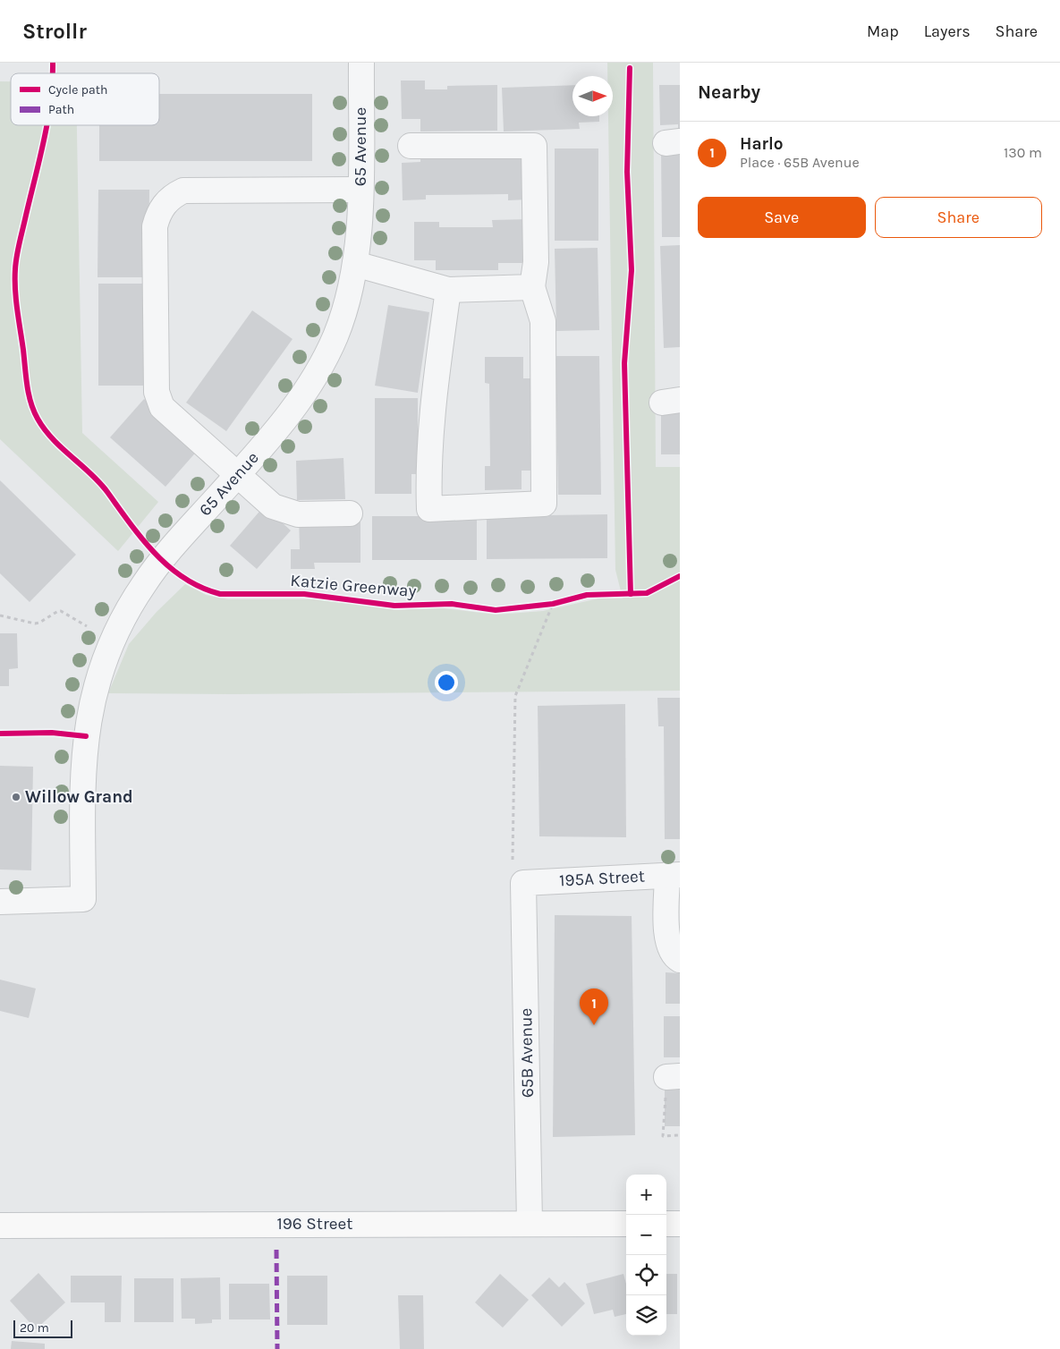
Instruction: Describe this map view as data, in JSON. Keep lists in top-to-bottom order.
{
  "streets": {
    "main road": ["196 Street"],
    "street": ["65 Avenue", "195A Street", "65B Avenue"],
    "cycle path": ["Katzie Greenway"]
  },
  "crossings": [
    ["195A Street", "65B Avenue"],
    ["65B Avenue", "196 Street"]
  ],
  "places": ["Willow Grand"],
  "legend": ["Cycle path", "Path"],
  "scale_bar": "20 m",
  "north": "right",
  "page": {
    "header": "Strollr",
    "nav": ["Map", "Layers", "Share"],
    "heading": "Nearby",
    "list": [
      {
        "mark": "1",
        "name": "Harlo",
        "note": "Place · 65B Avenue",
        "value": "130 m"
      }
    ],
    "buttons": ["Save", "Share"],
    "pins": "1",
    "map_buttons": ["+", "−"],
    "scale": "20 m"
  }
}
